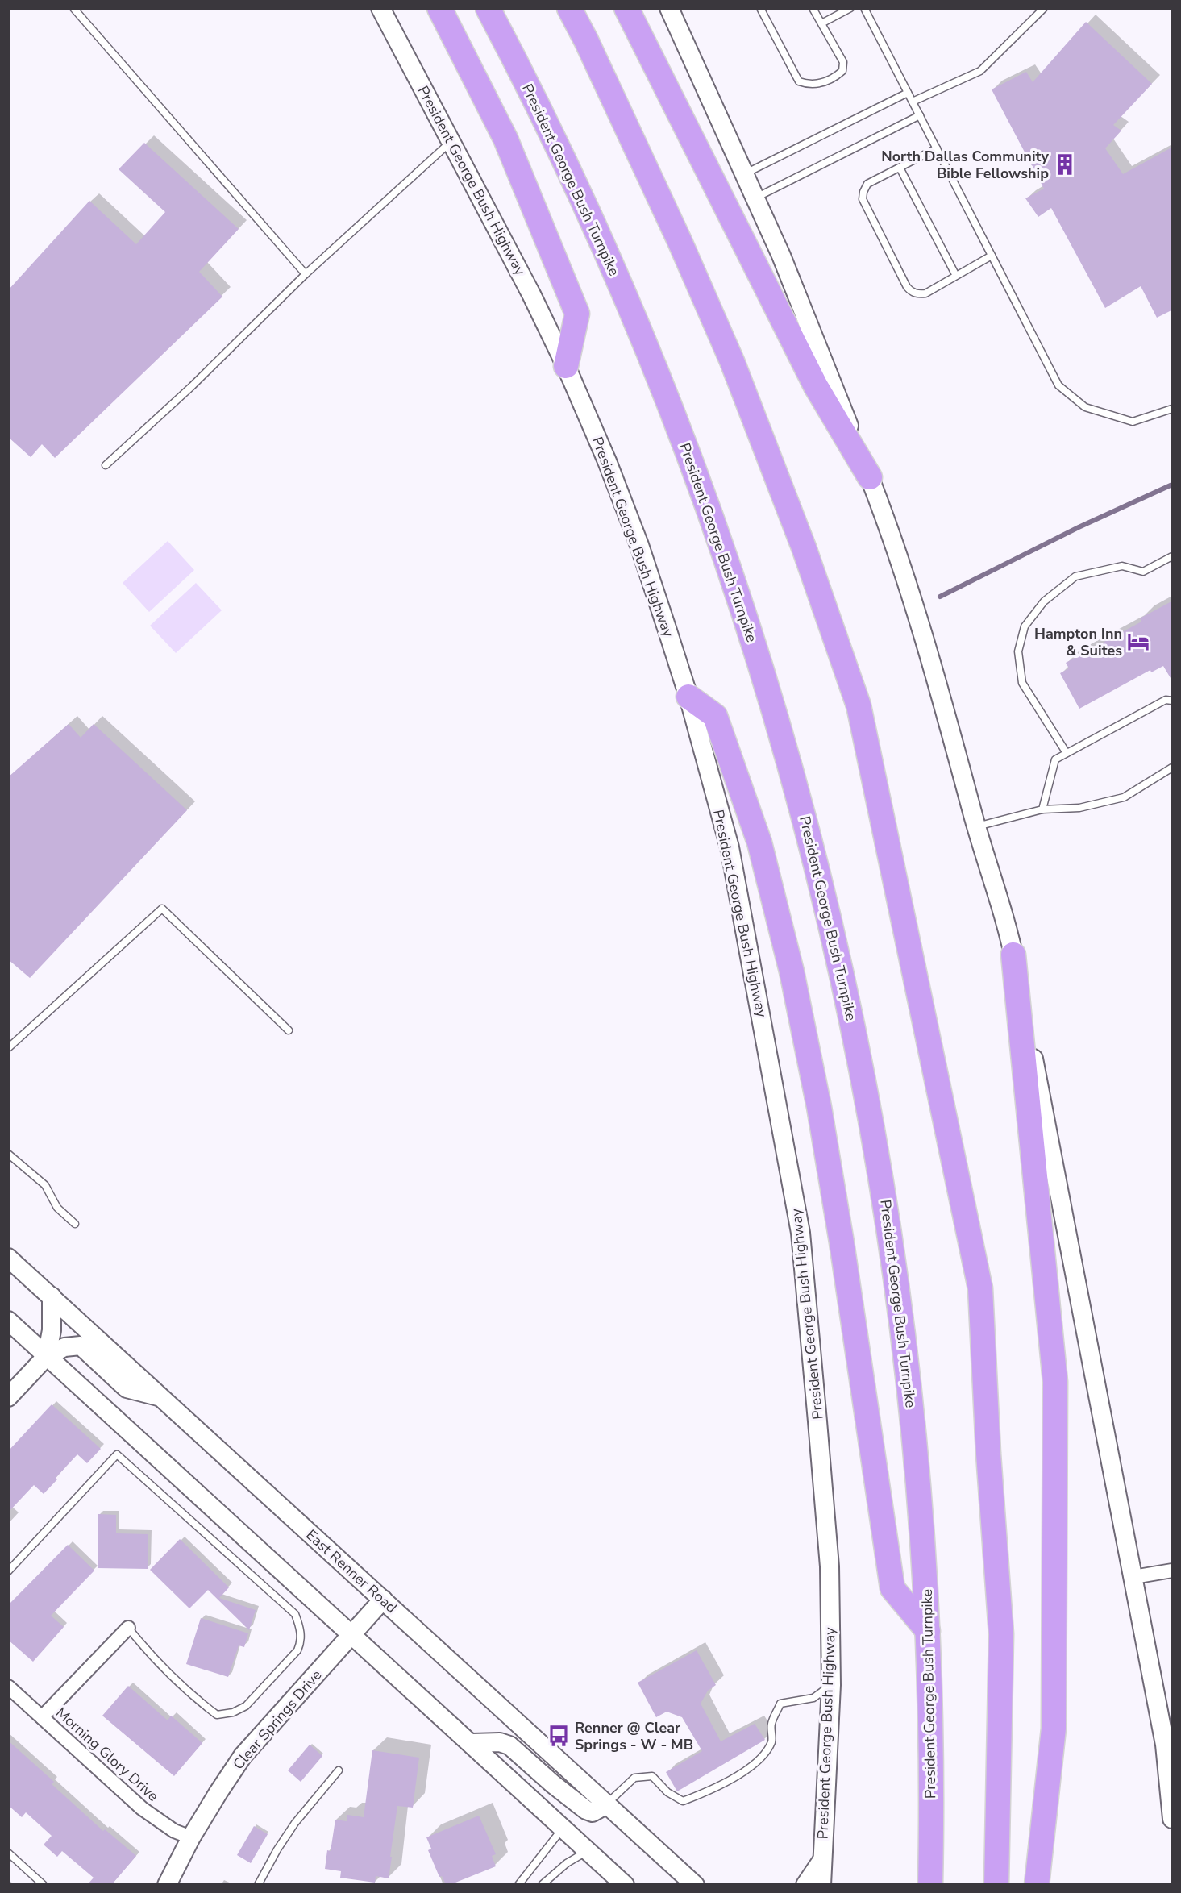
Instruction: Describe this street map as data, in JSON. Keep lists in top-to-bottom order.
{
  "streets": {
    "highway": ["President George Bush Turnpike"],
    "main road": ["President George Bush Highway", "East Renner Road", "Clear Springs Drive"],
    "street": ["Morning Glory Drive"]
  },
  "crossings": [
    ["East Renner Road", "Clear Springs Drive"],
    ["Clear Springs Drive", "Morning Glory Drive"]
  ],
  "places": {
    "building": ["North Dallas Community Bible Fellowship"],
    "hotel": ["Hampton Inn & Suites"],
    "bus stop": ["Renner @ Clear Springs - W - MB"]
  }
}
